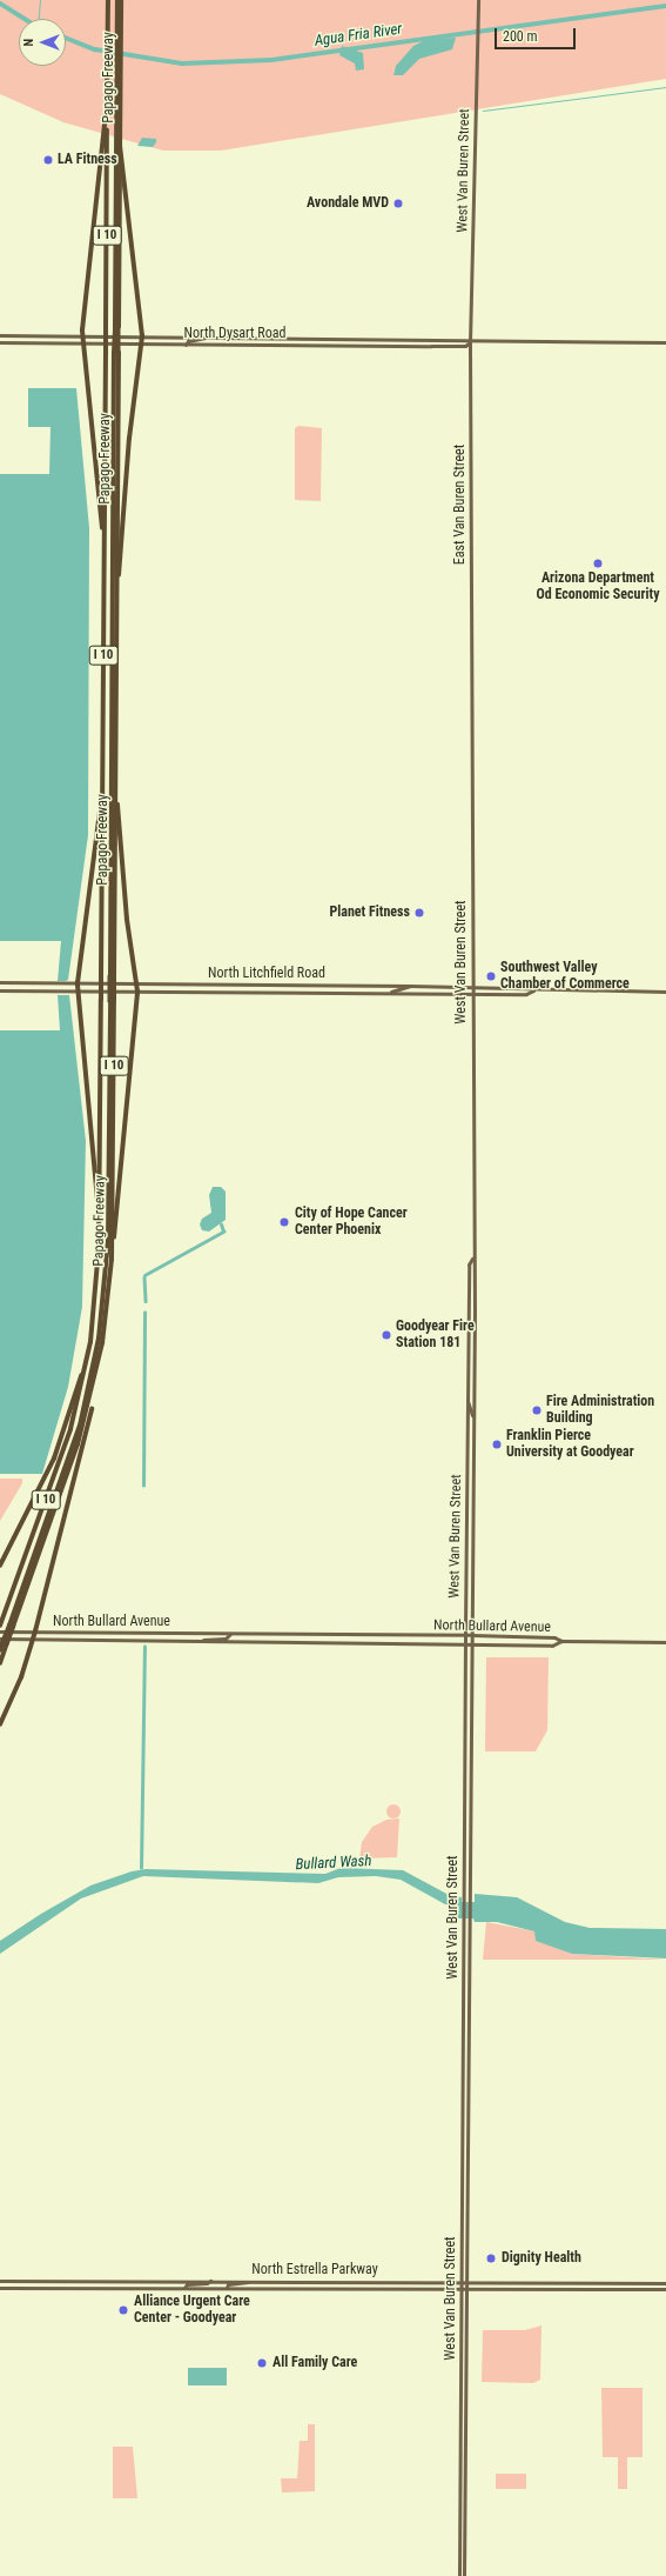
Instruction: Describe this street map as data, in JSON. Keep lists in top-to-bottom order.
{
  "streets": {
    "highway": ["Papago Freeway", "I 10"],
    "main road": [
      "West Van Buren Street",
      "North Dysart Road",
      "East Van Buren Street",
      "North Litchfield Road",
      "North Bullard Avenue",
      "North Estrella Parkway"
    ]
  },
  "crossings": [
    ["Papago Freeway", "North Bullard Avenue"],
    ["West Van Buren Street", "North Dysart Road"],
    ["West Van Buren Street", "East Van Buren Street"],
    ["West Van Buren Street", "North Litchfield Road"],
    ["West Van Buren Street", "North Bullard Avenue"],
    ["West Van Buren Street", "North Estrella Parkway"],
    ["North Dysart Road", "East Van Buren Street"]
  ],
  "water": ["Agua Fria River", "Bullard Wash"],
  "places": [
    "LA Fitness",
    "Avondale MVD",
    "Arizona Department Od Economic Security",
    "Planet Fitness",
    "Southwest Valley Chamber of Commerce",
    "City of Hope Cancer Center Phoenix",
    "Goodyear Fire Station 181",
    "Fire Administration Building",
    "Franklin Pierce University at Goodyear",
    "Dignity Health",
    "Alliance Urgent Care Center - Goodyear",
    "All Family Care"
  ],
  "scale_bar": "200 m",
  "north": "left"
}
